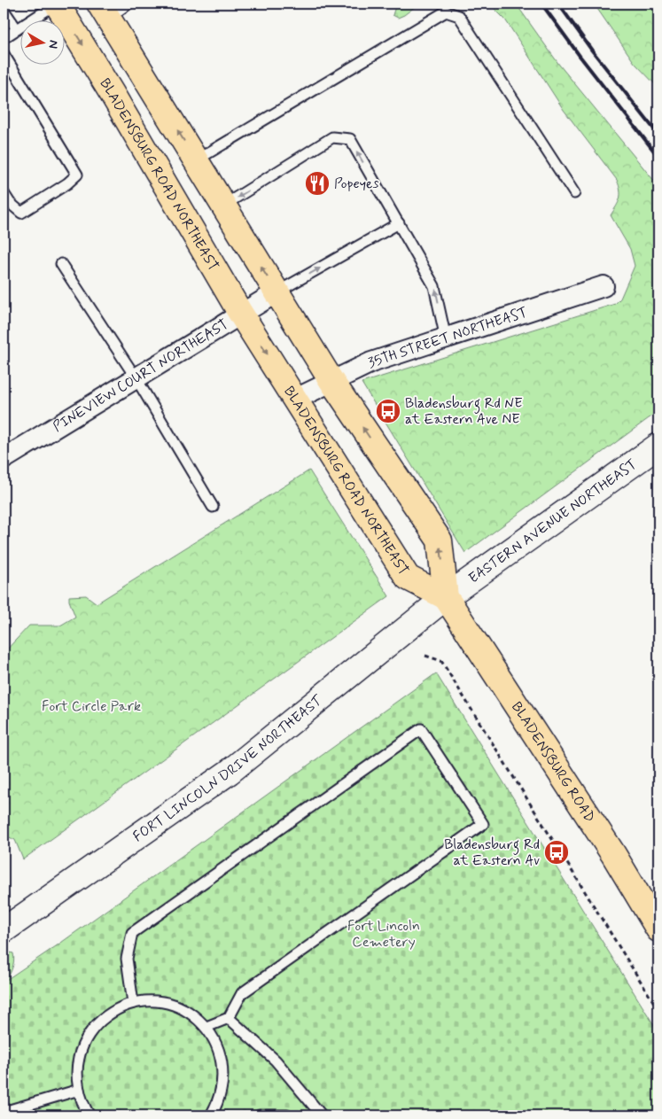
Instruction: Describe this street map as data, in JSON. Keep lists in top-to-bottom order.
{
  "streets": {
    "main road": ["BLADENSBURG ROAD NORTHEAST", "BLADENSBURG ROAD"],
    "street": [
      "35TH STREET NORTHEAST",
      "PINEVIEW COURT NORTHEAST",
      "EASTERN AVENUE NORTHEAST",
      "FORT LINCOLN DRIVE NORTHEAST"
    ]
  },
  "crossings": [
    ["BLADENSBURG ROAD NORTHEAST", "35TH STREET NORTHEAST"],
    ["BLADENSBURG ROAD NORTHEAST", "PINEVIEW COURT NORTHEAST"],
    ["BLADENSBURG ROAD NORTHEAST", "EASTERN AVENUE NORTHEAST"],
    ["BLADENSBURG ROAD NORTHEAST", "BLADENSBURG ROAD"],
    ["BLADENSBURG ROAD NORTHEAST", "FORT LINCOLN DRIVE NORTHEAST"],
    ["EASTERN AVENUE NORTHEAST", "BLADENSBURG ROAD"],
    ["EASTERN AVENUE NORTHEAST", "FORT LINCOLN DRIVE NORTHEAST"],
    ["BLADENSBURG ROAD", "FORT LINCOLN DRIVE NORTHEAST"]
  ],
  "parks": ["Fort Circle Park", "Fort Lincoln Cemetery"],
  "places": {
    "restaurant": ["Popeyes"],
    "bus stop": ["Bladensburg Rd NE at Eastern Ave NE", "Bladensburg Rd at Eastern Av"]
  },
  "north": "right"
}
